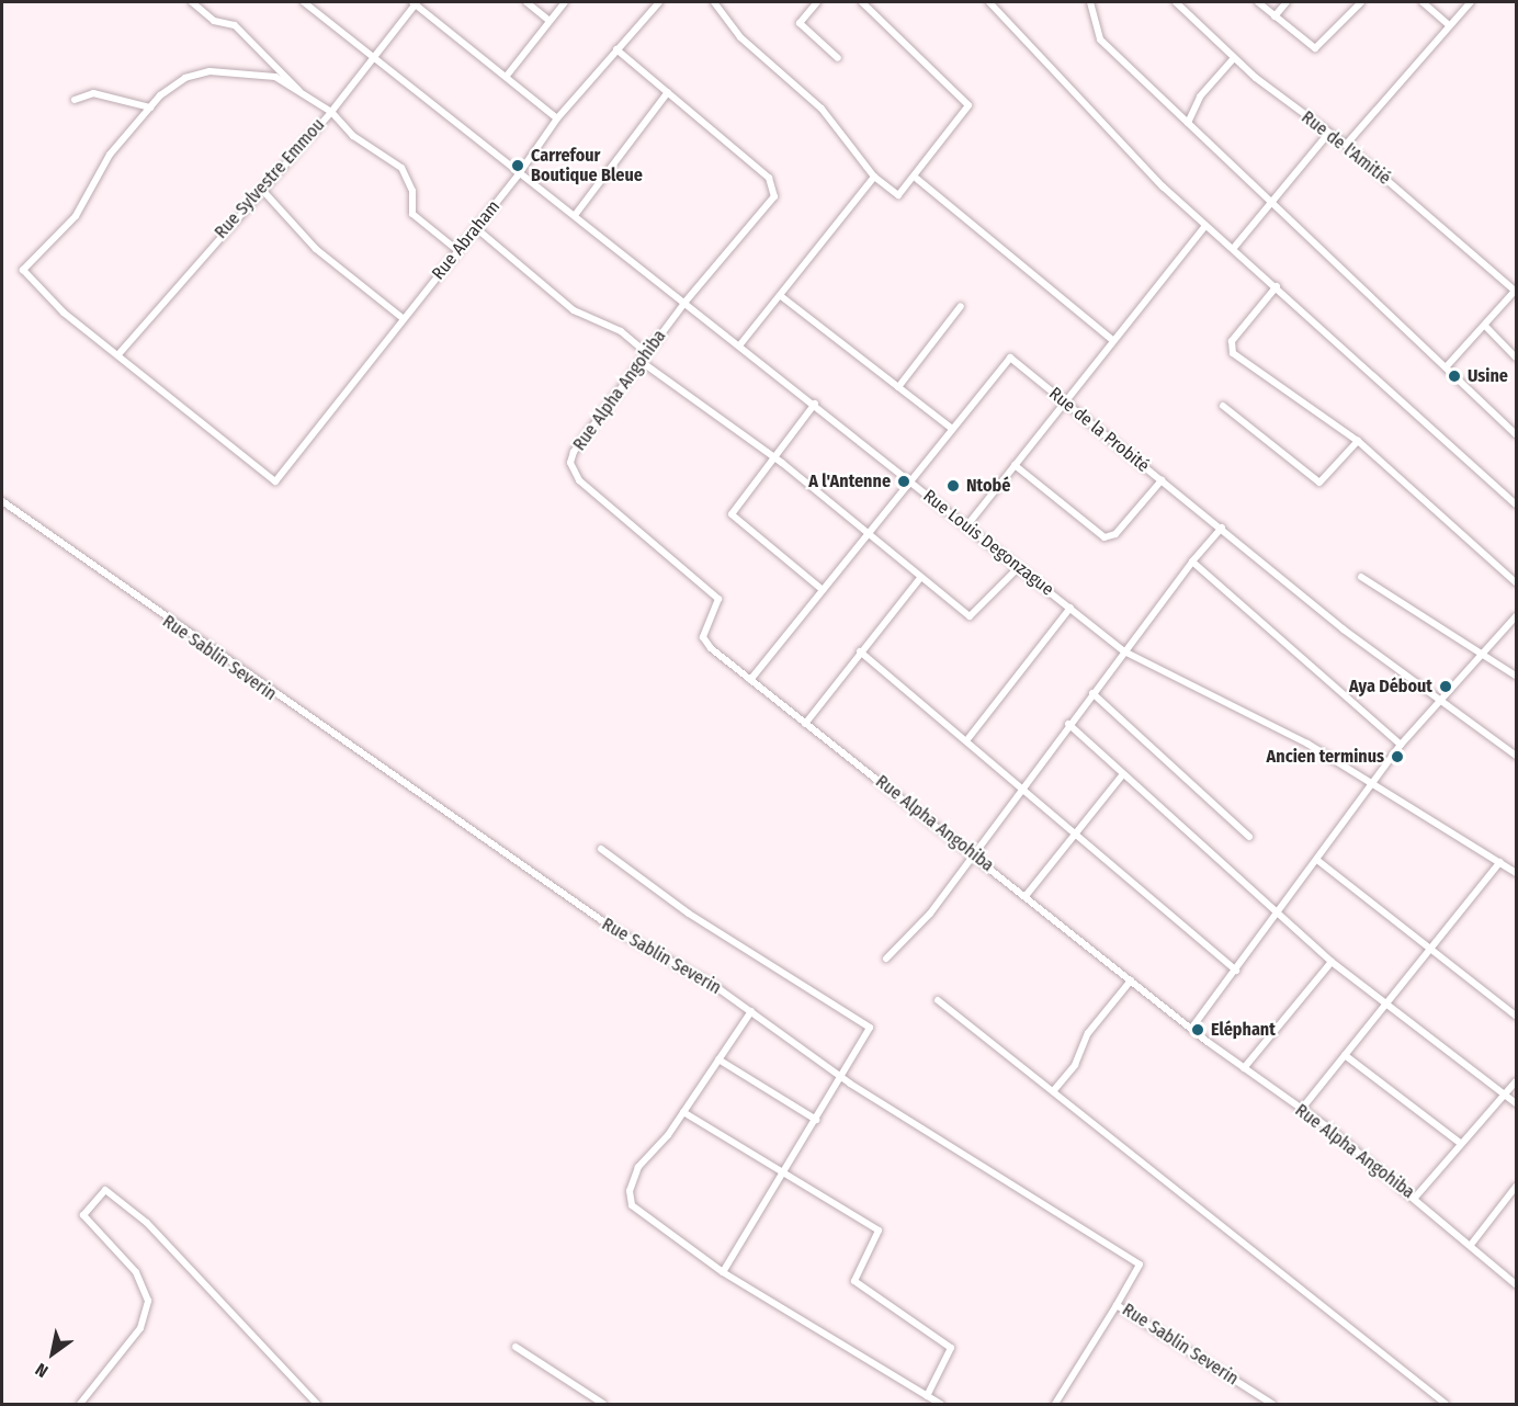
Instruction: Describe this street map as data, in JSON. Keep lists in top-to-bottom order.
{
  "streets": {
    "street": [
      "Rue de l'Amitié",
      "Rue Sylvestre Emmou",
      "Rue Abraham",
      "Rue Alpha Angohiba",
      "Rue de la Probité",
      "Rue Louis Degonzague",
      "Rue Sablin Severin"
    ]
  },
  "crossings": [
    ["Rue Sylvestre Emmou", "Rue Abraham"],
    ["Rue Sylvestre Emmou", "Rue Louis Degonzague"],
    ["Rue Abraham", "Rue Louis Degonzague"],
    ["Rue Alpha Angohiba", "Rue de la Probité"],
    ["Rue Alpha Angohiba", "Rue Louis Degonzague"],
    ["Rue de la Probité", "Rue Louis Degonzague"]
  ],
  "places": [
    "Carrefour Boutique Bleue",
    "Usine",
    "A l'Antenne",
    "Ntobé",
    "Aya Débout",
    "Ancien terminus",
    "Eléphant"
  ],
  "north": "bottom left"
}
